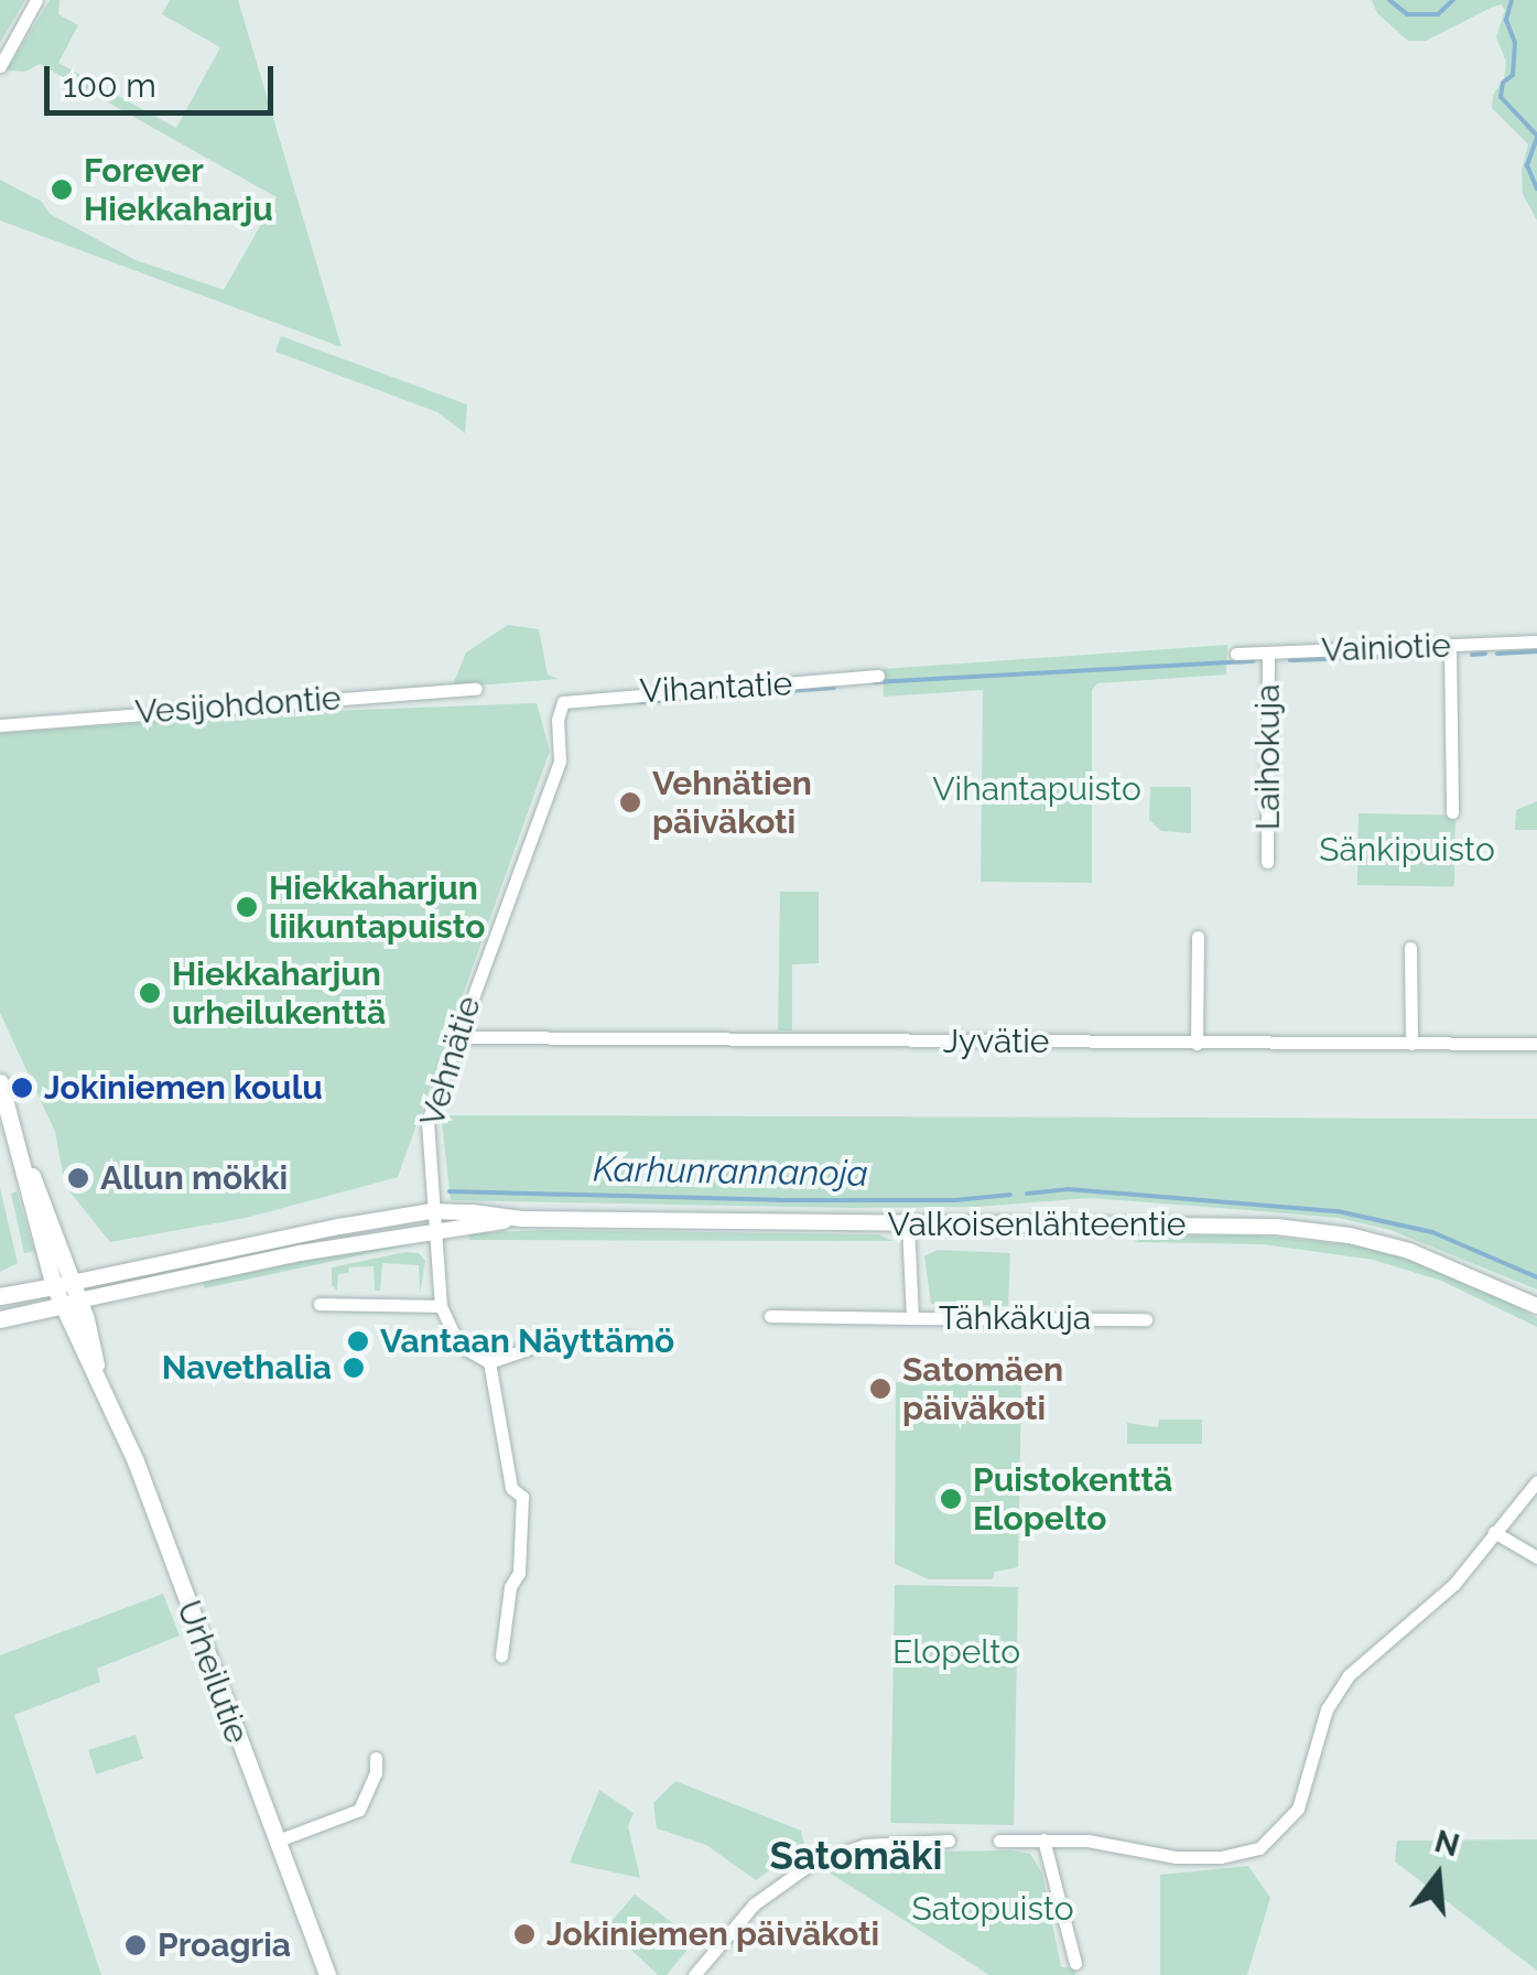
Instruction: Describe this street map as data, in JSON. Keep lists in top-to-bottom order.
{
  "streets": {
    "main road": ["Valkoisenlähteentie", "Urheilutie"],
    "street": [
      "Vainiotie",
      "Vihantatie",
      "Vesijohdontie",
      "Laihokuja",
      "Jyvätie",
      "Vehnätie",
      "Tähkäkuja"
    ]
  },
  "crossings": [
    ["Vainiotie", "Laihokuja"],
    ["Vihantatie", "Vehnätie"],
    ["Jyvätie", "Vehnätie"],
    ["Vehnätie", "Valkoisenlähteentie"],
    ["Valkoisenlähteentie", "Tähkäkuja"],
    ["Valkoisenlähteentie", "Urheilutie"]
  ],
  "districts": ["Satomäki"],
  "water": ["Karhunrannanoja"],
  "parks": [
    "Vihantapuisto",
    "Sänkipuisto",
    "Elopelto",
    "Satopuisto"
  ],
  "places": [
    "Forever Hiekkaharju",
    "Vehnätien päiväkoti",
    "Hiekkaharjun liikuntapuisto",
    "Hiekkaharjun urheilukenttä",
    "Jokiniemen koulu",
    "Allun mökki",
    "Vantaan Näyttämö",
    "Navethalia",
    "Satomäen päiväkoti",
    "Puistokenttä Elopelto",
    "Jokiniemen päiväkoti",
    "Proagria"
  ],
  "scale_bar": "100 m",
  "north": "top"
}
